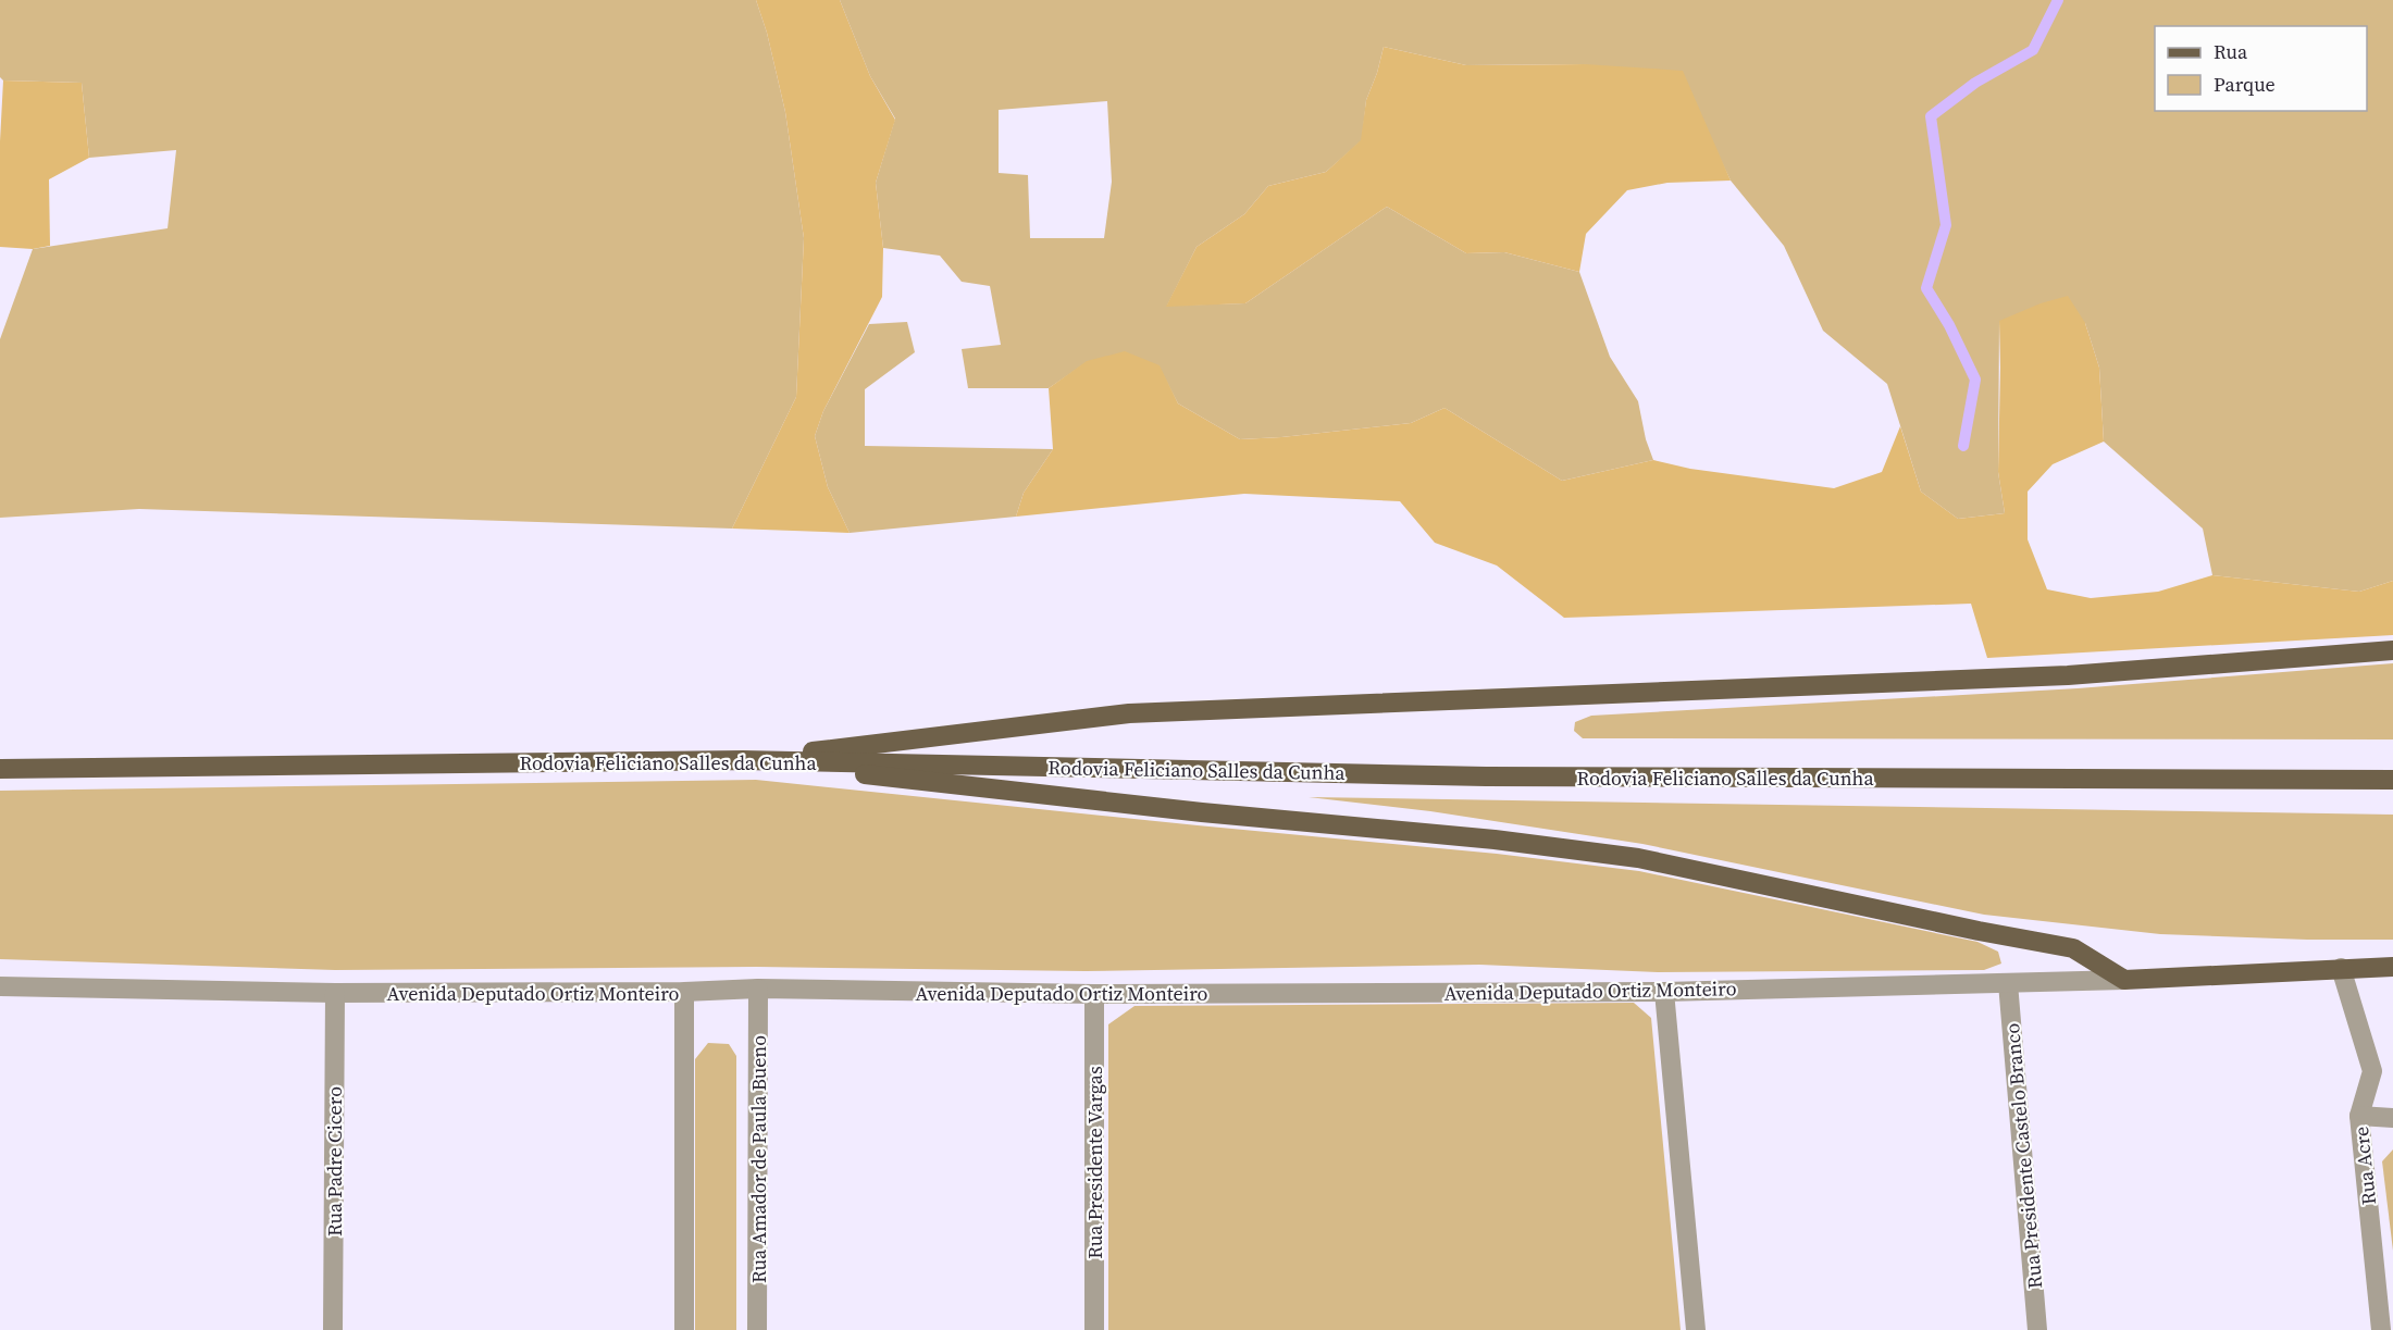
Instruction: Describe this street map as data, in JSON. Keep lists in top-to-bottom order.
{
  "streets": {
    "main road": ["Rodovia Feliciano Salles da Cunha"],
    "street": [
      "Avenida Deputado Ortiz Monteiro",
      "Rua Presidente Castelo Branco",
      "Rua Amador de Paula Bueno",
      "Rua Padre Cicero",
      "Rua Presidente Vargas",
      "Rua Acre"
    ]
  },
  "crossings": [
    ["Avenida Deputado Ortiz Monteiro", "Rua Presidente Castelo Branco"],
    ["Avenida Deputado Ortiz Monteiro", "Rua Amador de Paula Bueno"],
    ["Avenida Deputado Ortiz Monteiro", "Rua Padre Cicero"],
    ["Avenida Deputado Ortiz Monteiro", "Rua Presidente Vargas"]
  ],
  "legend": ["Rua", "Parque"]
}
